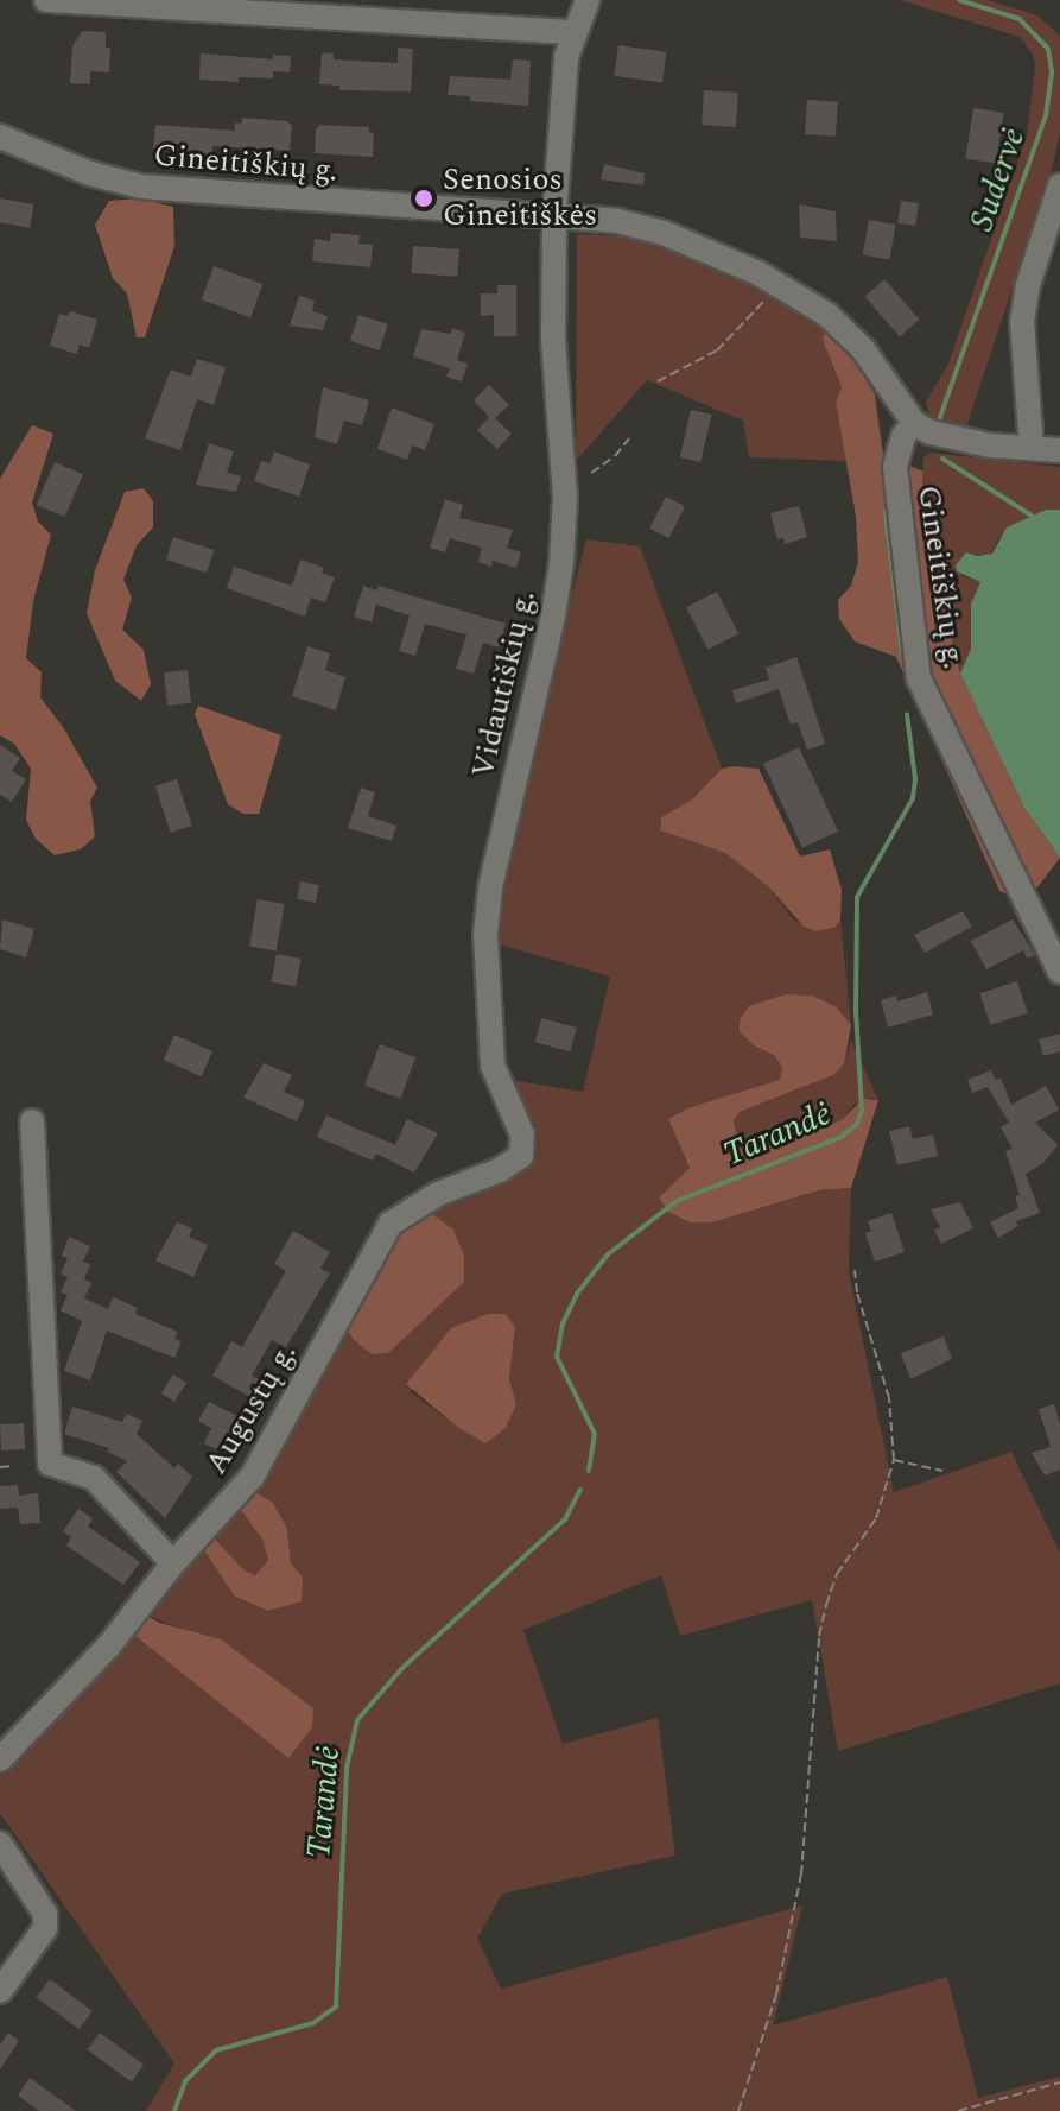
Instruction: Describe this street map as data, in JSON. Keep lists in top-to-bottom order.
{
  "streets": {
    "street": ["Gineitiškių g.", "Vidautiškių g.", "Augustų g."]
  },
  "crossings": [
    ["Gineitiškių g.", "Vidautiškių g."],
    ["Vidautiškių g.", "Augustų g."]
  ],
  "water": ["Sudervė", "Tarandė"],
  "places": ["Senosios Gineitiškės"]
}
